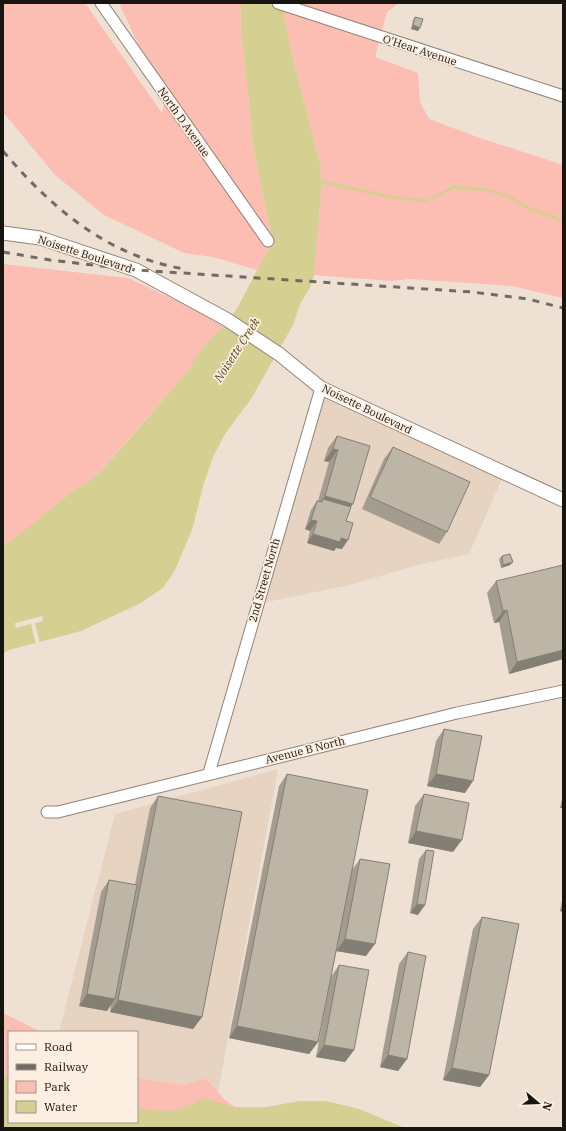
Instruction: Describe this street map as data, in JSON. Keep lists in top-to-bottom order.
{
  "streets": {
    "street": [
      "O'Hear Avenue",
      "North D Avenue",
      "Noisette Boulevard",
      "2nd Street North",
      "Avenue B North"
    ]
  },
  "crossings": [
    ["Noisette Boulevard", "2nd Street North"],
    ["2nd Street North", "Avenue B North"]
  ],
  "water": ["Noisette Creek"],
  "legend": [
    "Road",
    "Railway",
    "Park",
    "Water"
  ],
  "north": "right"
}
